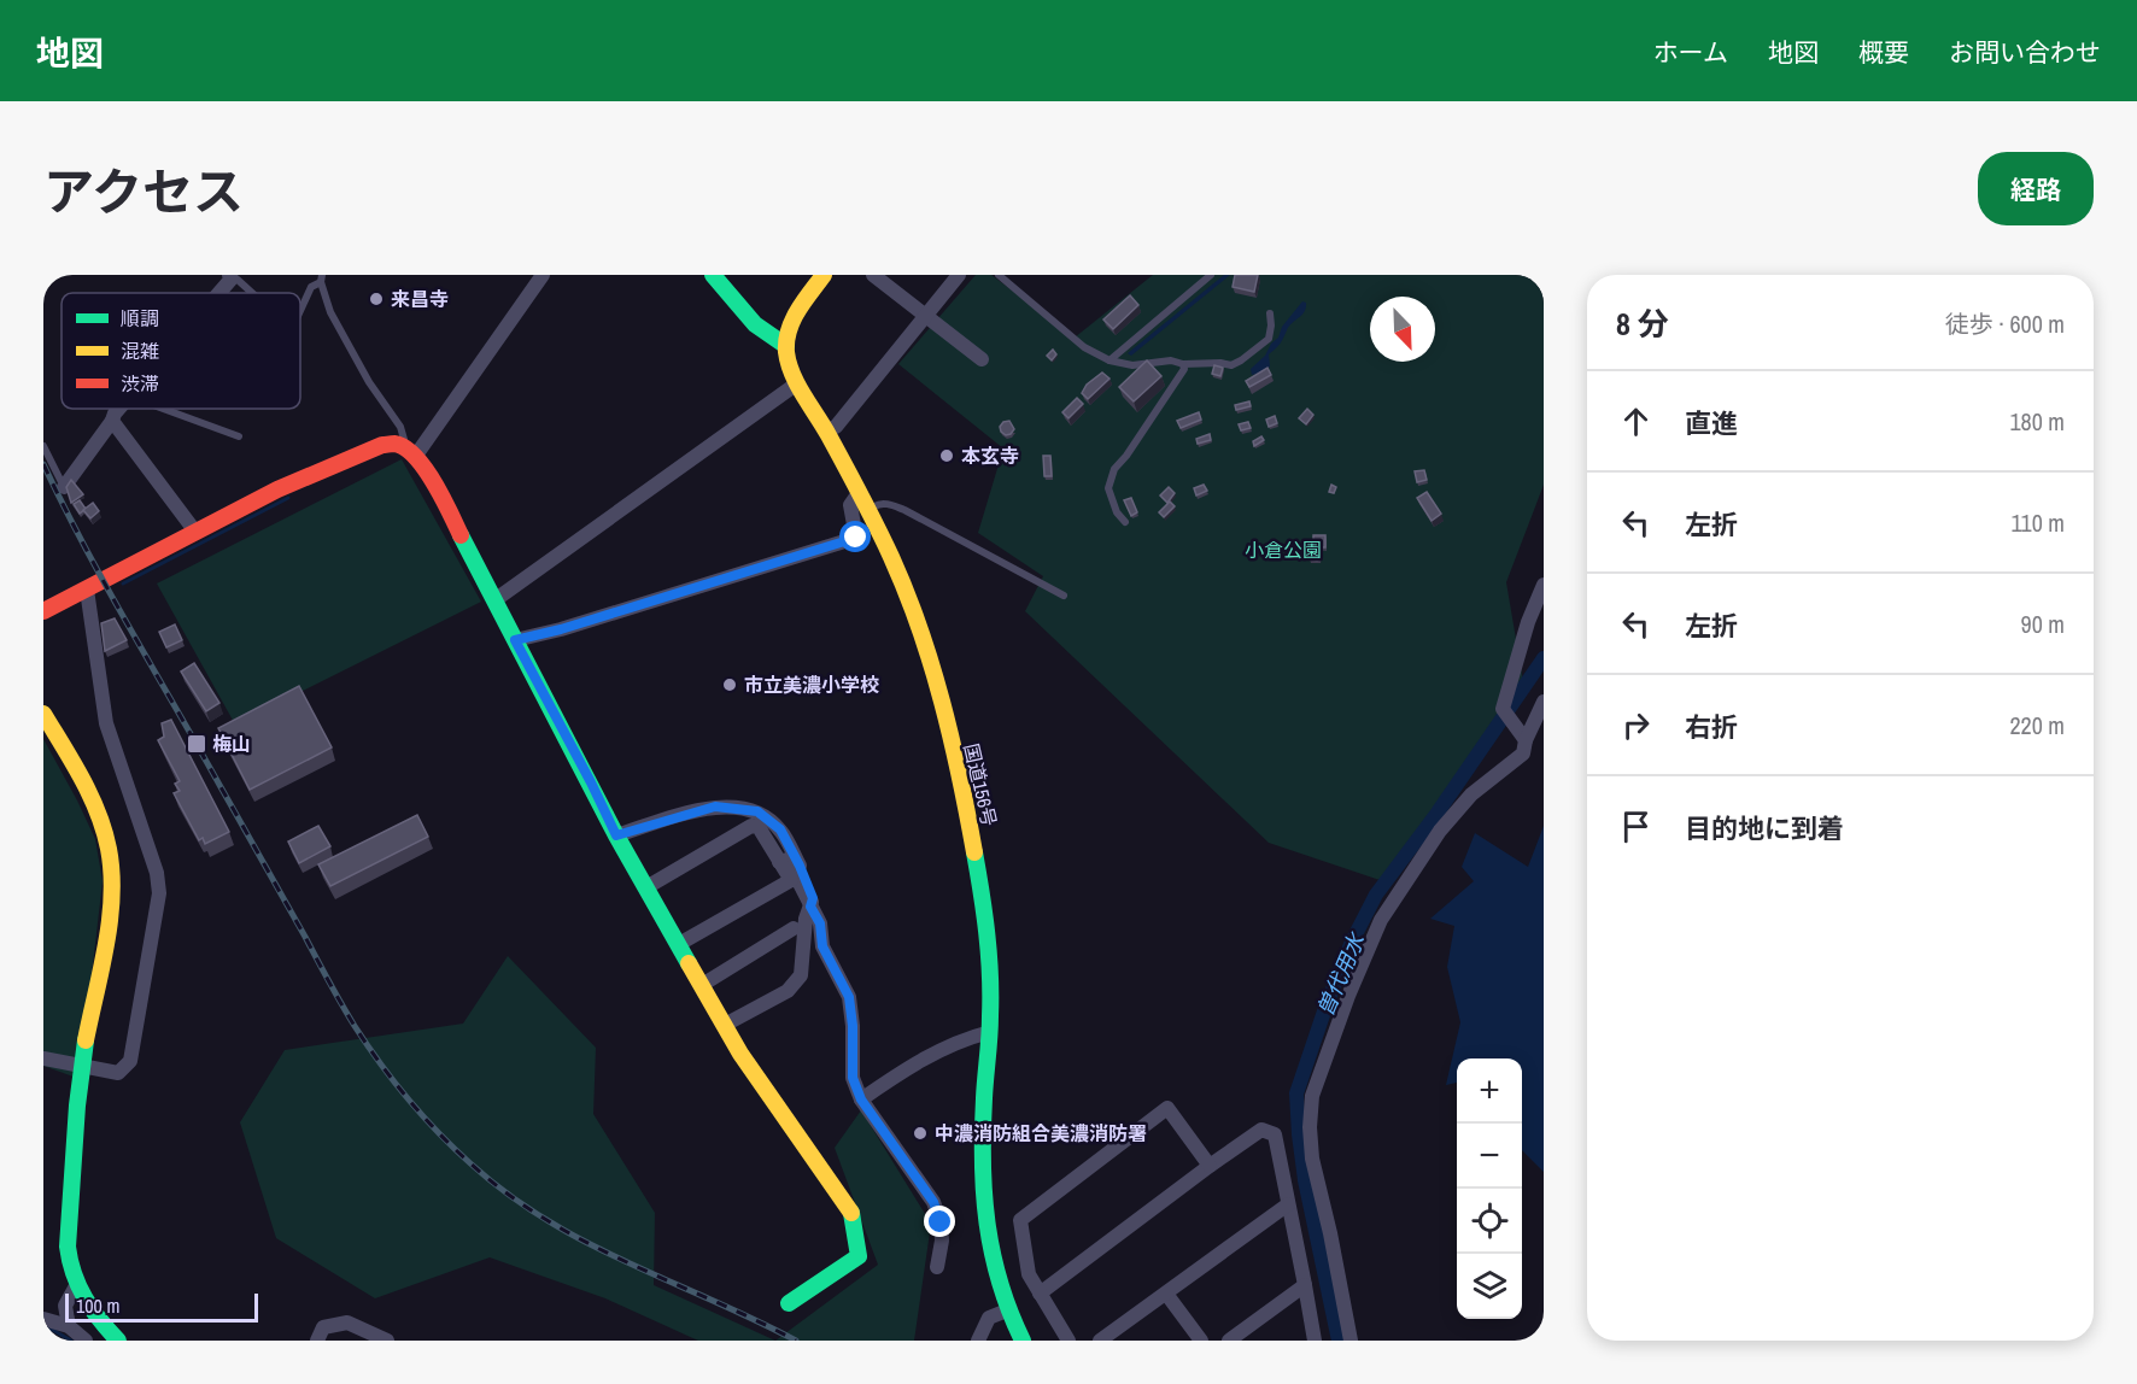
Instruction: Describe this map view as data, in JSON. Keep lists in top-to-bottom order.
{
  "streets": {
    "main road": ["国道156号"]
  },
  "water": ["曽代用水"],
  "parks": ["小倉公園"],
  "places": {
    "other": [
      "来昌寺",
      "本玄寺",
      "市立美濃小学校",
      "中濃消防組合美濃消防署"
    ],
    "transit": ["梅山"]
  },
  "legend": ["順調", "混雑", "渋滞"],
  "scale_bar": "100 m",
  "north": "bottom right",
  "page": {
    "header": "地図",
    "nav": [
      "ホーム",
      "地図",
      "概要",
      "お問い合わせ"
    ],
    "title": "アクセス",
    "buttons": "経路",
    "heading": ["8 分", "徒歩 · 600 m"],
    "list": [
      ["直進", "180 m"],
      ["左折", "110 m"],
      ["左折", "90 m"],
      ["右折", "220 m"],
      "目的地に到着"
    ],
    "map_buttons": ["+", "−"],
    "scale": "100 m"
  }
}
